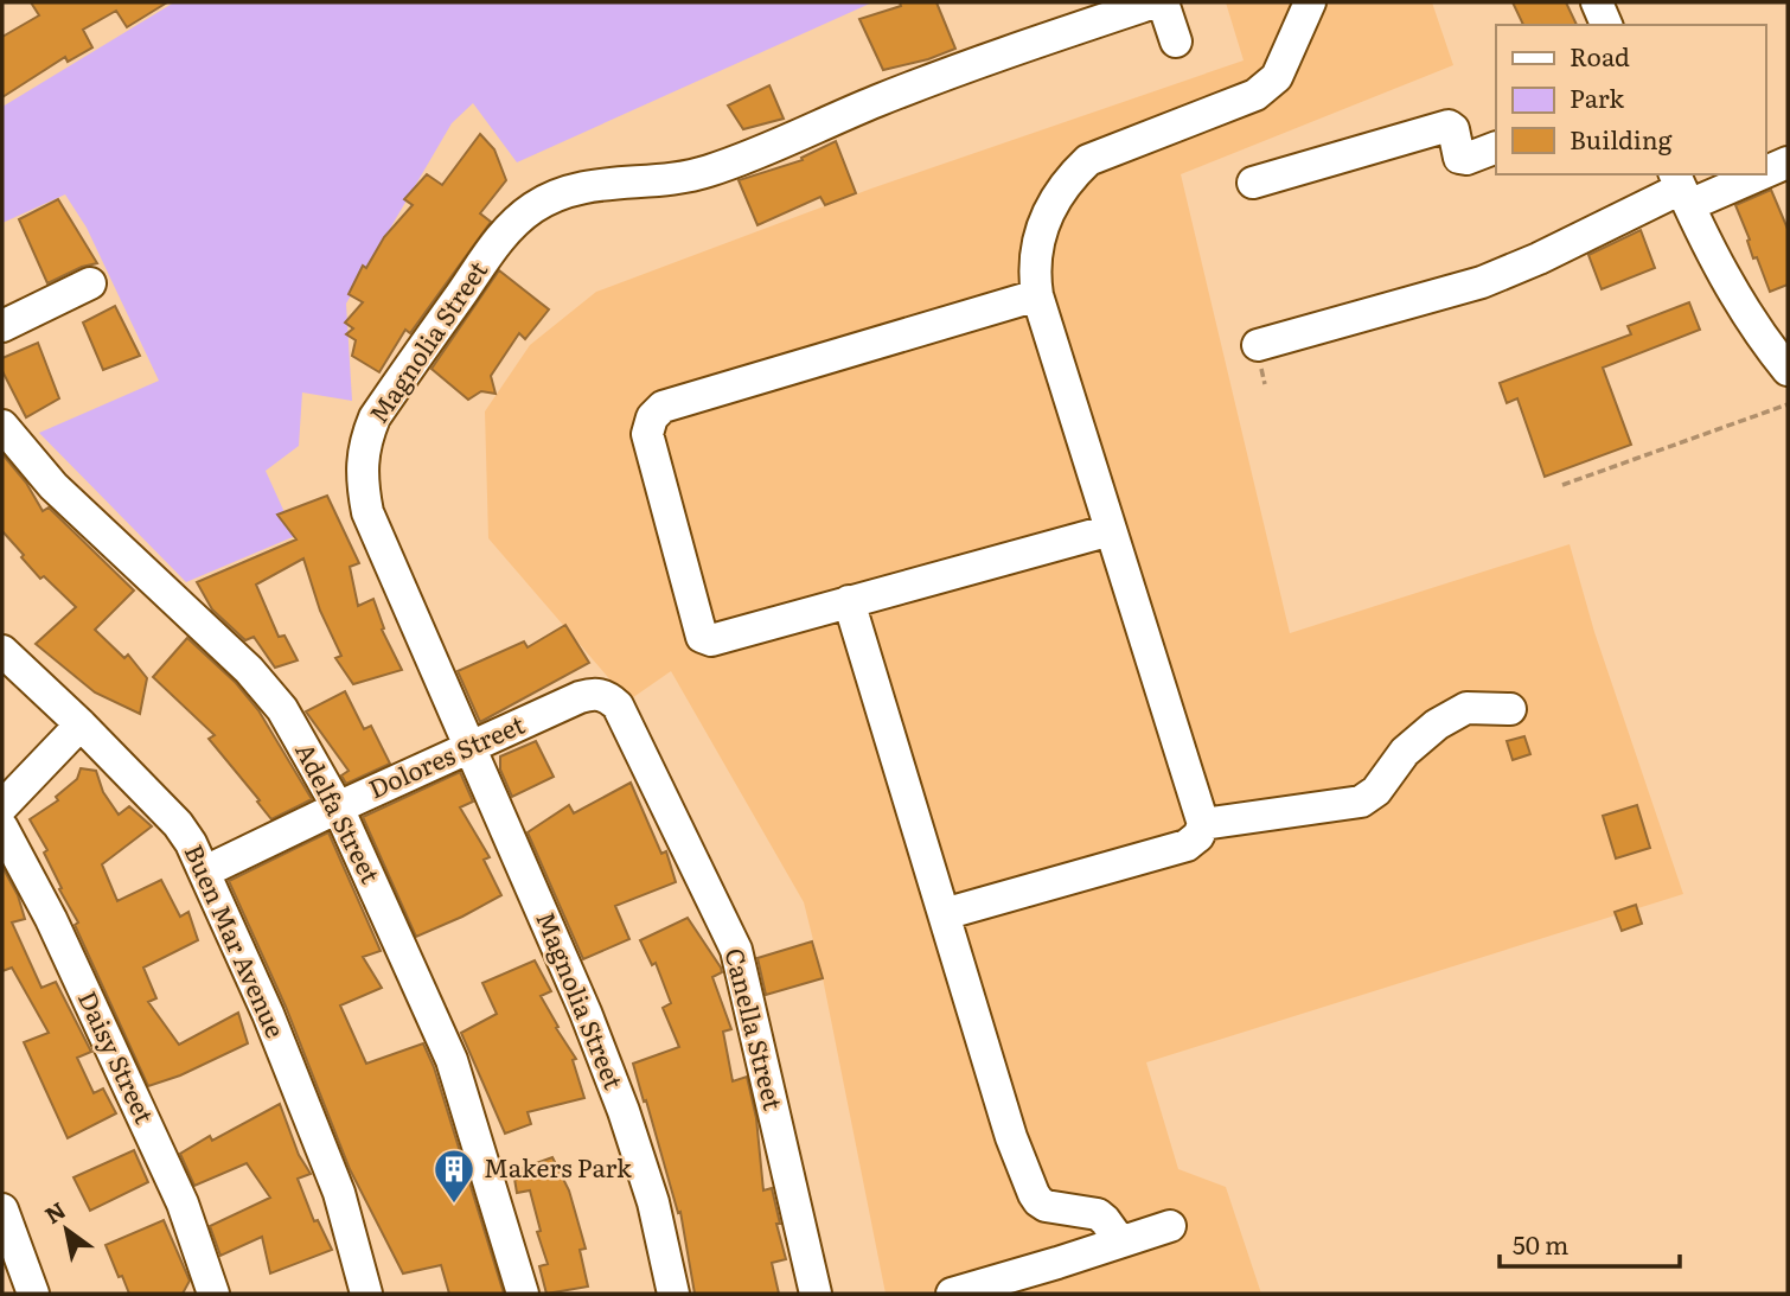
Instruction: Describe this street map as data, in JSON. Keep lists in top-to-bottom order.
{
  "streets": {
    "street": [
      "Magnolia Street",
      "Dolores Street",
      "Adelfa Street",
      "Buen Mar Avenue",
      "Canella Street",
      "Daisy Street"
    ]
  },
  "crossings": [
    ["Magnolia Street", "Dolores Street"],
    ["Dolores Street", "Adelfa Street"],
    ["Dolores Street", "Buen Mar Avenue"],
    ["Dolores Street", "Canella Street"]
  ],
  "places": {
    "building": ["Makers Park"]
  },
  "legend": ["Road", "Park", "Building"],
  "scale_bar": "50 m",
  "north": "top left"
}
